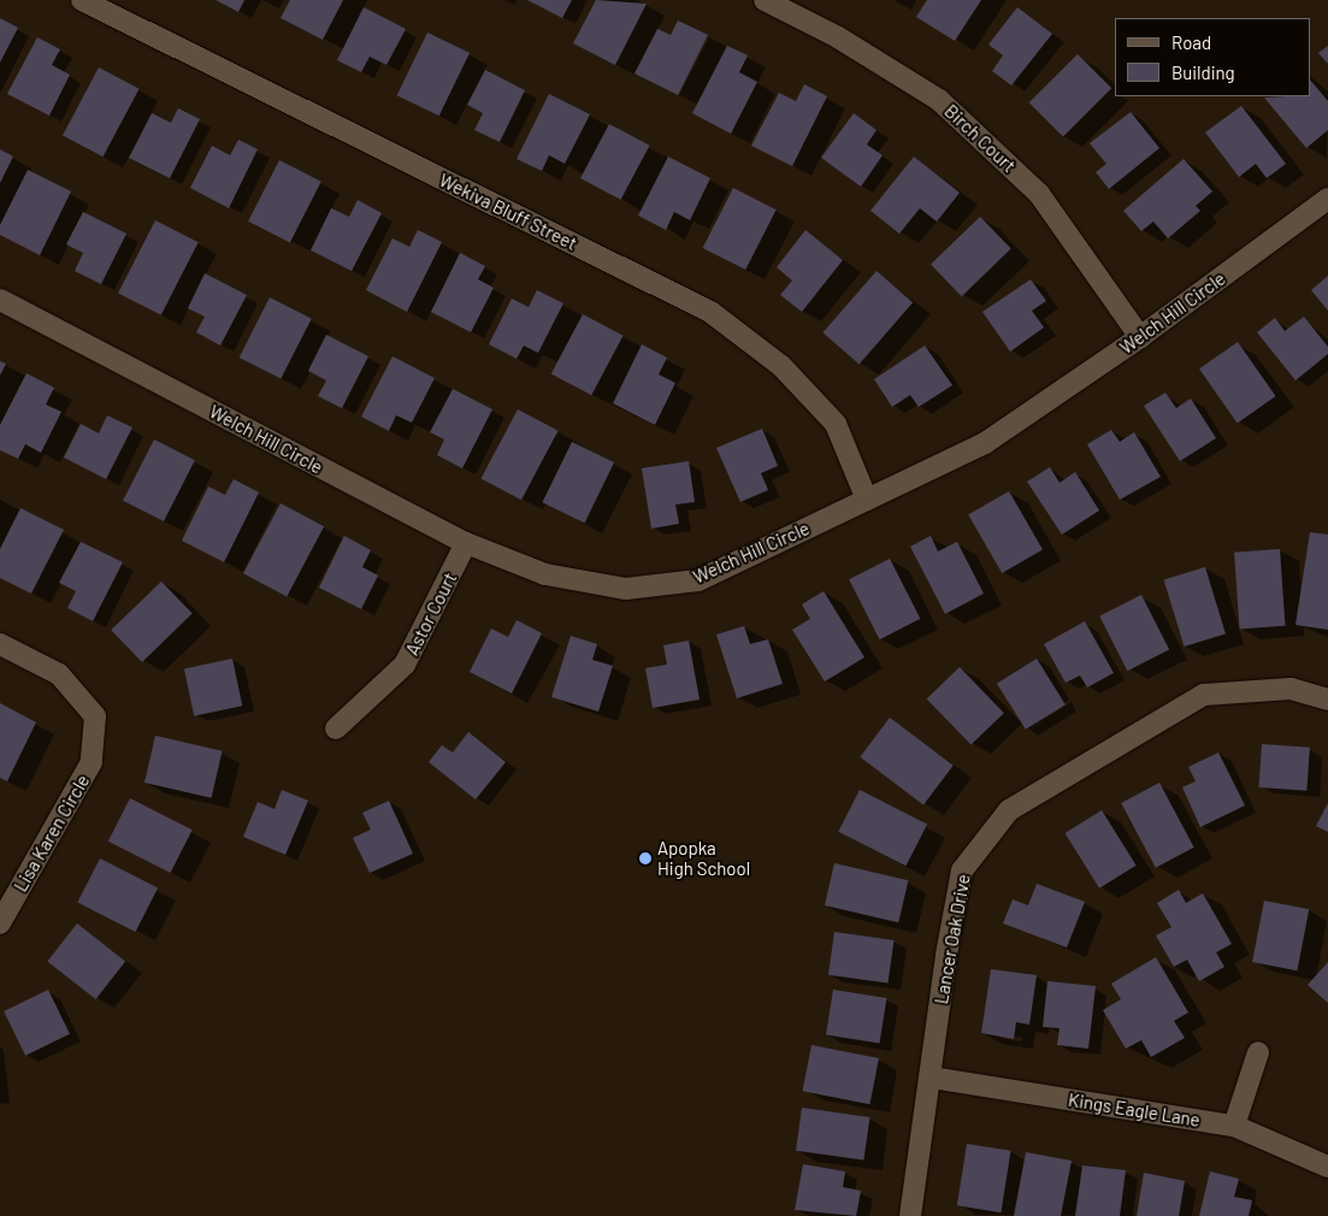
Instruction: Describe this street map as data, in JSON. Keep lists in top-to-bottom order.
{
  "streets": {
    "street": [
      "Birch Court",
      "Wekiva Bluff Street",
      "Welch Hill Circle",
      "Astor Court",
      "Lisa Karen Circle",
      "Lancer Oak Drive",
      "Kings Eagle Lane"
    ]
  },
  "crossings": [
    ["Birch Court", "Welch Hill Circle"],
    ["Wekiva Bluff Street", "Welch Hill Circle"],
    ["Welch Hill Circle", "Astor Court"],
    ["Lancer Oak Drive", "Kings Eagle Lane"]
  ],
  "places": ["Apopka High School"],
  "legend": ["Road", "Building"]
}
